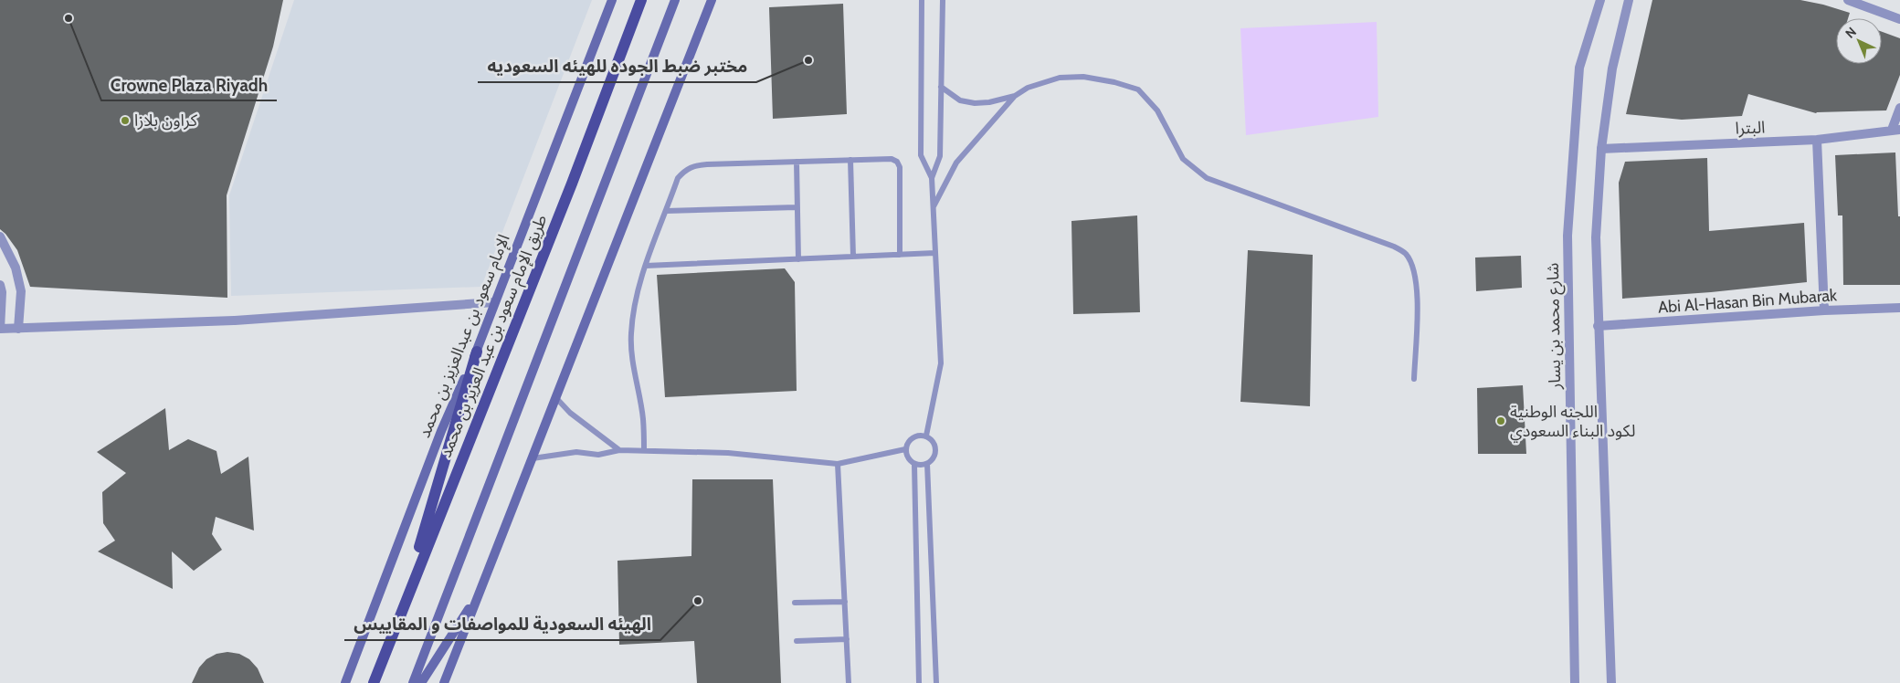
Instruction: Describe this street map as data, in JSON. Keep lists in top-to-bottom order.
{
  "streets": {
    "main road": ["الإمام سعود بن عبدالعزيز بن محمد", "طريق الإمام سعود بن عبد العزيز بن محمد"],
    "street": ["البترا", "Abi Al-Hasan Bin Mubarak", "شارع محمد بن يسار"]
  },
  "places": [
    "Crowne Plaza Riyadh",
    "مختبر ضبط الجوده للهيئه السعوديه",
    "كراون بلازا",
    "اللجنه الوطنية لكود البناء السعودي",
    "الهيئه السعودية للمواصفات و المقاييس"
  ],
  "north": "top left"
}
